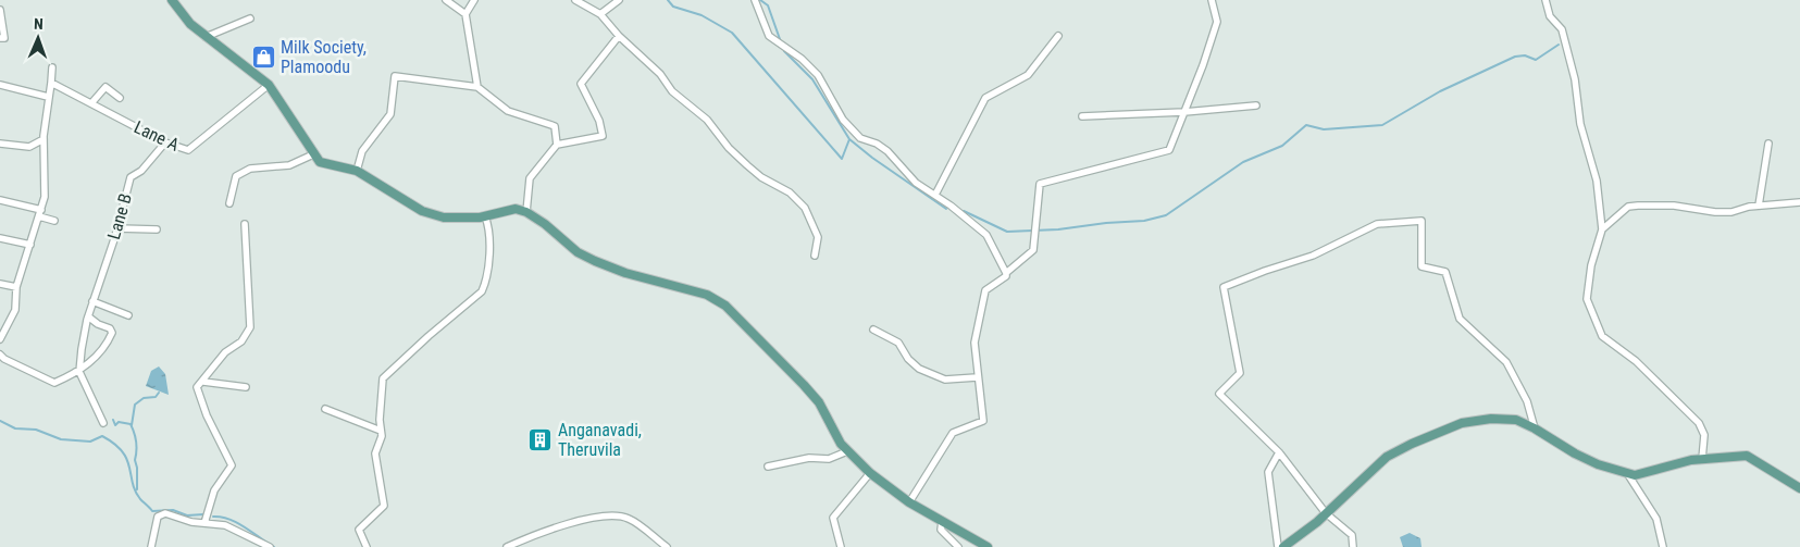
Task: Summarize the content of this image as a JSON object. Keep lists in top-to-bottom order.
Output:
{
  "streets": {
    "street": ["Lane A", "Lane B"]
  },
  "crossings": [
    ["Lane A", "Lane B"]
  ],
  "places": {
    "shop": ["Milk Society, Plamoodu"],
    "building": ["Anganavadi, Theruvila"]
  },
  "north": "top"
}
